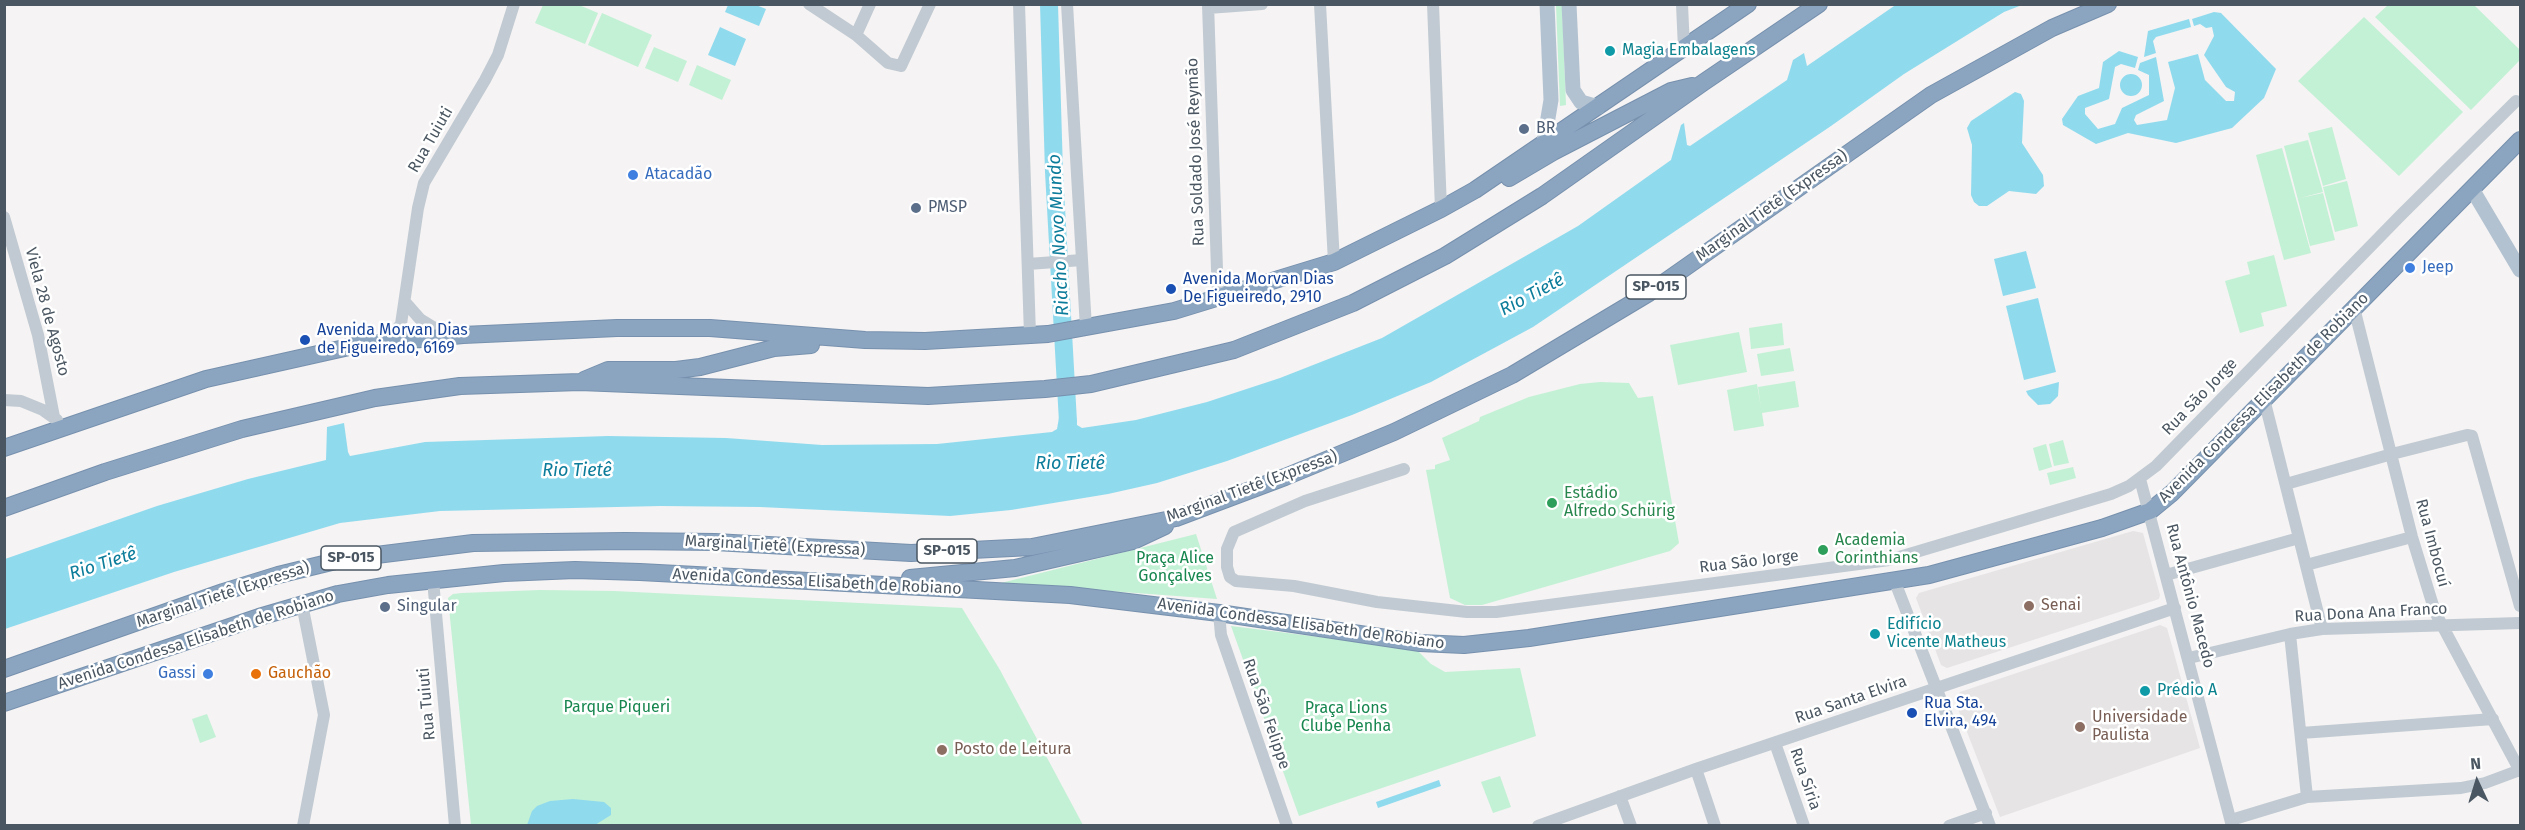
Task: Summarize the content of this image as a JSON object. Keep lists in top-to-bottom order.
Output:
{
  "streets": {
    "highway": ["Marginal Tietê (Expressa)", "SP-015", "Avenida Condessa Elisabeth de Robiano"],
    "street": [
      "Rua Tuiuti",
      "Rua Soldado José Reymão",
      "Viela 28 de Agosto",
      "Rua São Jorge",
      "Rua Imbocuí",
      "Rua Antônio Macedo",
      "Rua Dona Ana Franco",
      "Rua Santa Elvira",
      "Rua São Felippe",
      "Rua Síria"
    ]
  },
  "crossings": [
    ["Rua Tuiuti", "Avenida Condessa Elisabeth de Robiano"],
    ["Rua São Jorge", "Rua Antônio Macedo"],
    ["Avenida Condessa Elisabeth de Robiano", "Rua Imbocuí"],
    ["Avenida Condessa Elisabeth de Robiano", "Rua Antônio Macedo"],
    ["Avenida Condessa Elisabeth de Robiano", "Rua São Felippe"],
    ["Rua Imbocuí", "Rua Dona Ana Franco"],
    ["Rua Antônio Macedo", "Rua Dona Ana Franco"],
    ["Rua Antônio Macedo", "Rua Santa Elvira"],
    ["Rua Santa Elvira", "Rua Síria"]
  ],
  "water": ["Riacho Novo Mundo", "Rio Tietê"],
  "parks": ["Praça Alice Gonçalves", "Parque Piqueri", "Praça Lions Clube Penha"],
  "places": [
    "Magia Embalagens",
    "BR",
    "Atacadão",
    "PMSP",
    "Jeep",
    "Avenida Morvan Dias De Figueiredo, 2910",
    "Avenida Morvan Dias de Figueiredo, 6169",
    "Estádio Alfredo Schürig",
    "Academia Corinthians",
    "Senai",
    "Singular",
    "Edifício Vicente Matheus",
    "Gassi",
    "Gauchão",
    "Prédio A",
    "Rua Sta. Elvira, 494",
    "Universidade Paulista",
    "Posto de Leitura"
  ],
  "north": "top"
}
